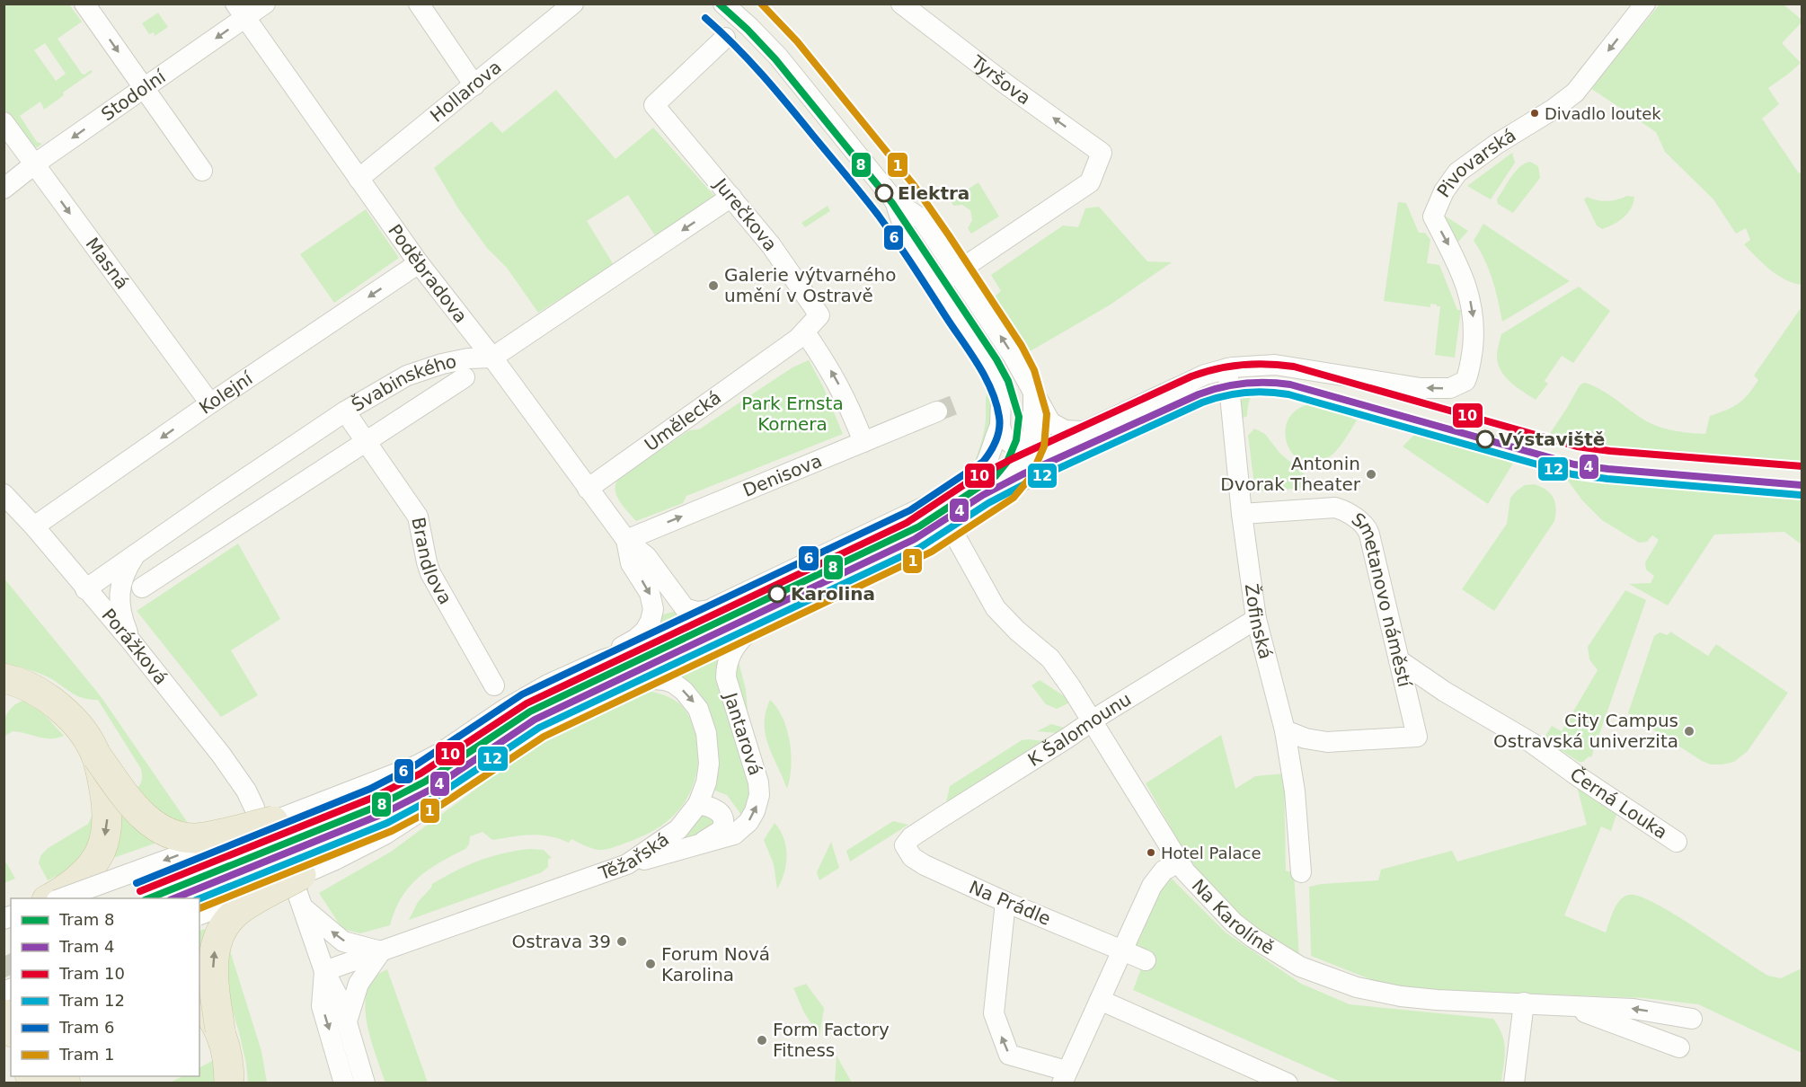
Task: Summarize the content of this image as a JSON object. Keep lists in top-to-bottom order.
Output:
{
  "streets": {
    "street": [
      "Tyršova",
      "Hollarova",
      "Stodolní",
      "Pivovarská",
      "Jurečkova",
      "Masná",
      "Poděbradova",
      "Švabinského",
      "Kolejní",
      "Umělecká",
      "Denisova",
      "Brandlova",
      "Smetanovo náměstí",
      "Žofinská",
      "Porážková",
      "K Šalomounu",
      "Jantarová",
      "Černá Louka",
      "Těžařská",
      "Na Prádle",
      "Na Karolíně"
    ]
  },
  "crossings": [
    ["Hollarova", "Poděbradova"],
    ["Stodolní", "Masná"],
    ["Stodolní", "Poděbradova"],
    ["Pivovarská", "Žofinská"],
    ["Jurečkova", "Švabinského"],
    ["Jurečkova", "Umělecká"],
    ["Masná", "Kolejní"],
    ["Poděbradova", "Švabinského"],
    ["Poděbradova", "Kolejní"],
    ["Poděbradova", "Umělecká"],
    ["Poděbradova", "Denisova"],
    ["Švabinského", "Brandlova"],
    ["Švabinského", "Porážková"],
    ["Kolejní", "Porážková"],
    ["Smetanovo náměstí", "Žofinská"],
    ["Smetanovo náměstí", "Černá Louka"],
    ["Žofinská", "K Šalomounu"],
    ["K Šalomounu", "Na Prádle"],
    ["K Šalomounu", "Na Karolíně"],
    ["Jantarová", "Těžařská"]
  ],
  "one_way": ["Stodolní", "Kolejní", "Jantarová"],
  "parks": ["Park Ernsta Kornera"],
  "places": [
    "Divadlo loutek",
    "Elektra",
    "Galerie výtvarného umění v Ostravě",
    "Výstaviště",
    "Antonin Dvorak Theater",
    "Karolina",
    "City Campus Ostravská univerzita",
    "Hotel Palace",
    "Ostrava 39",
    "Forum Nová Karolina",
    "Form Factory Fitness"
  ],
  "lines": [
    "tram line 8",
    "tram line 1",
    "tram line 6",
    "tram line 10",
    "tram line 4",
    "tram line 12"
  ],
  "legend": [
    "Tram 8",
    "Tram 4",
    "Tram 10",
    "Tram 12",
    "Tram 6",
    "Tram 1"
  ]
}
